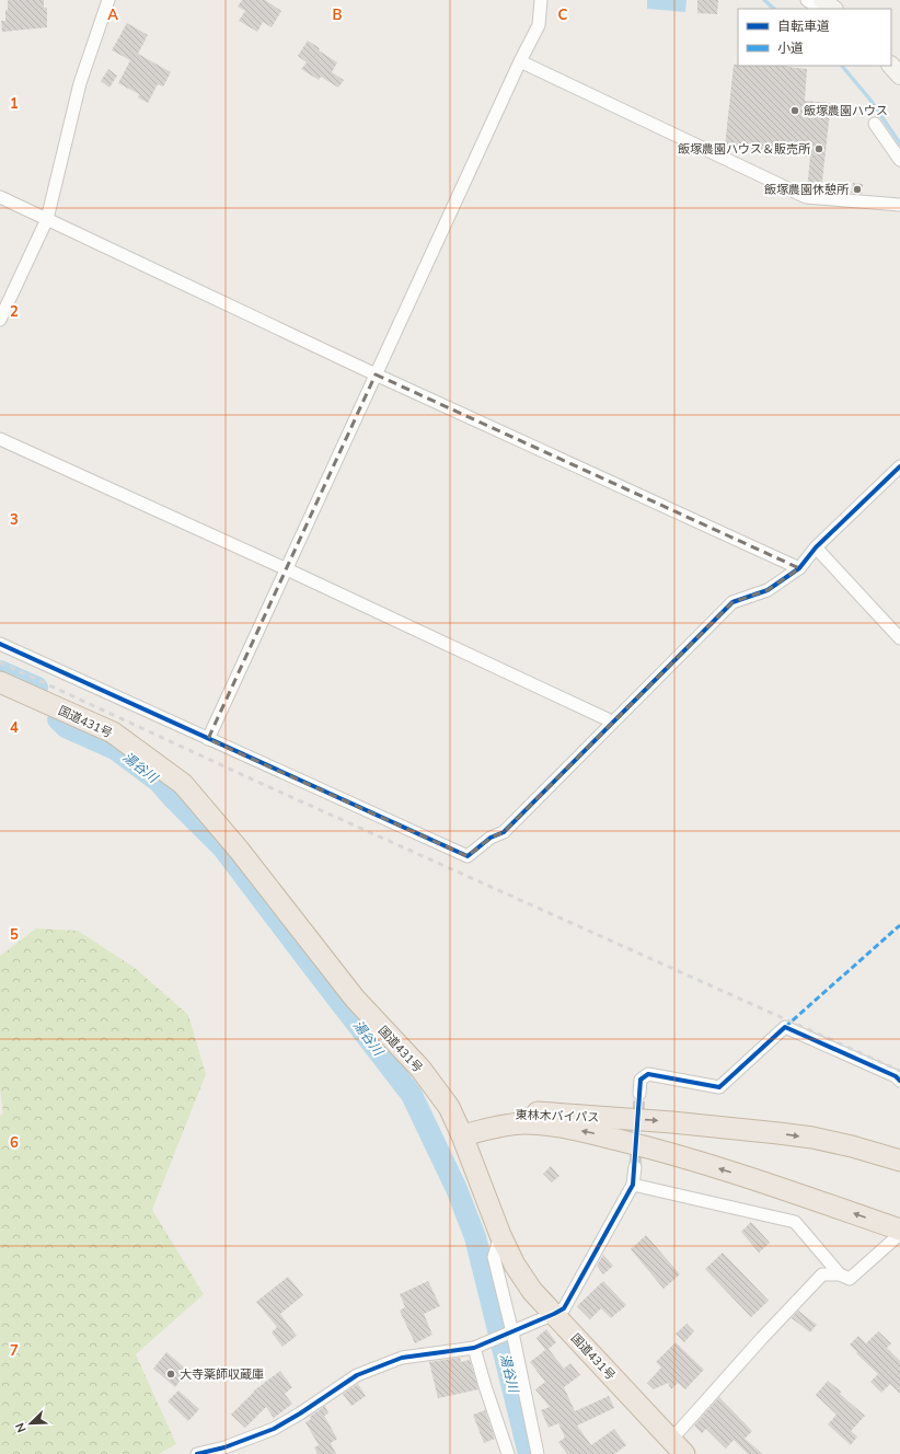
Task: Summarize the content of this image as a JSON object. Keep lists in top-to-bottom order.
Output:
{
  "streets": {
    "highway": ["国道431号", "東林木バイパス"]
  },
  "crossings": [
    ["国道431号", "東林木バイパス"]
  ],
  "water": ["湯谷川"],
  "places": [
    "飯塚農園ハウス",
    "飯塚農園ハウス＆販売所",
    "飯塚農園休憩所",
    "大寺薬師収蔵庫"
  ],
  "legend": ["自転車道", "小道"],
  "north": "bottom left",
  "grid": {
    "columns": ["A", "B", "C"],
    "rows": [
      "1",
      "2",
      "3",
      "4",
      "5",
      "6",
      "7"
    ]
  }
}
